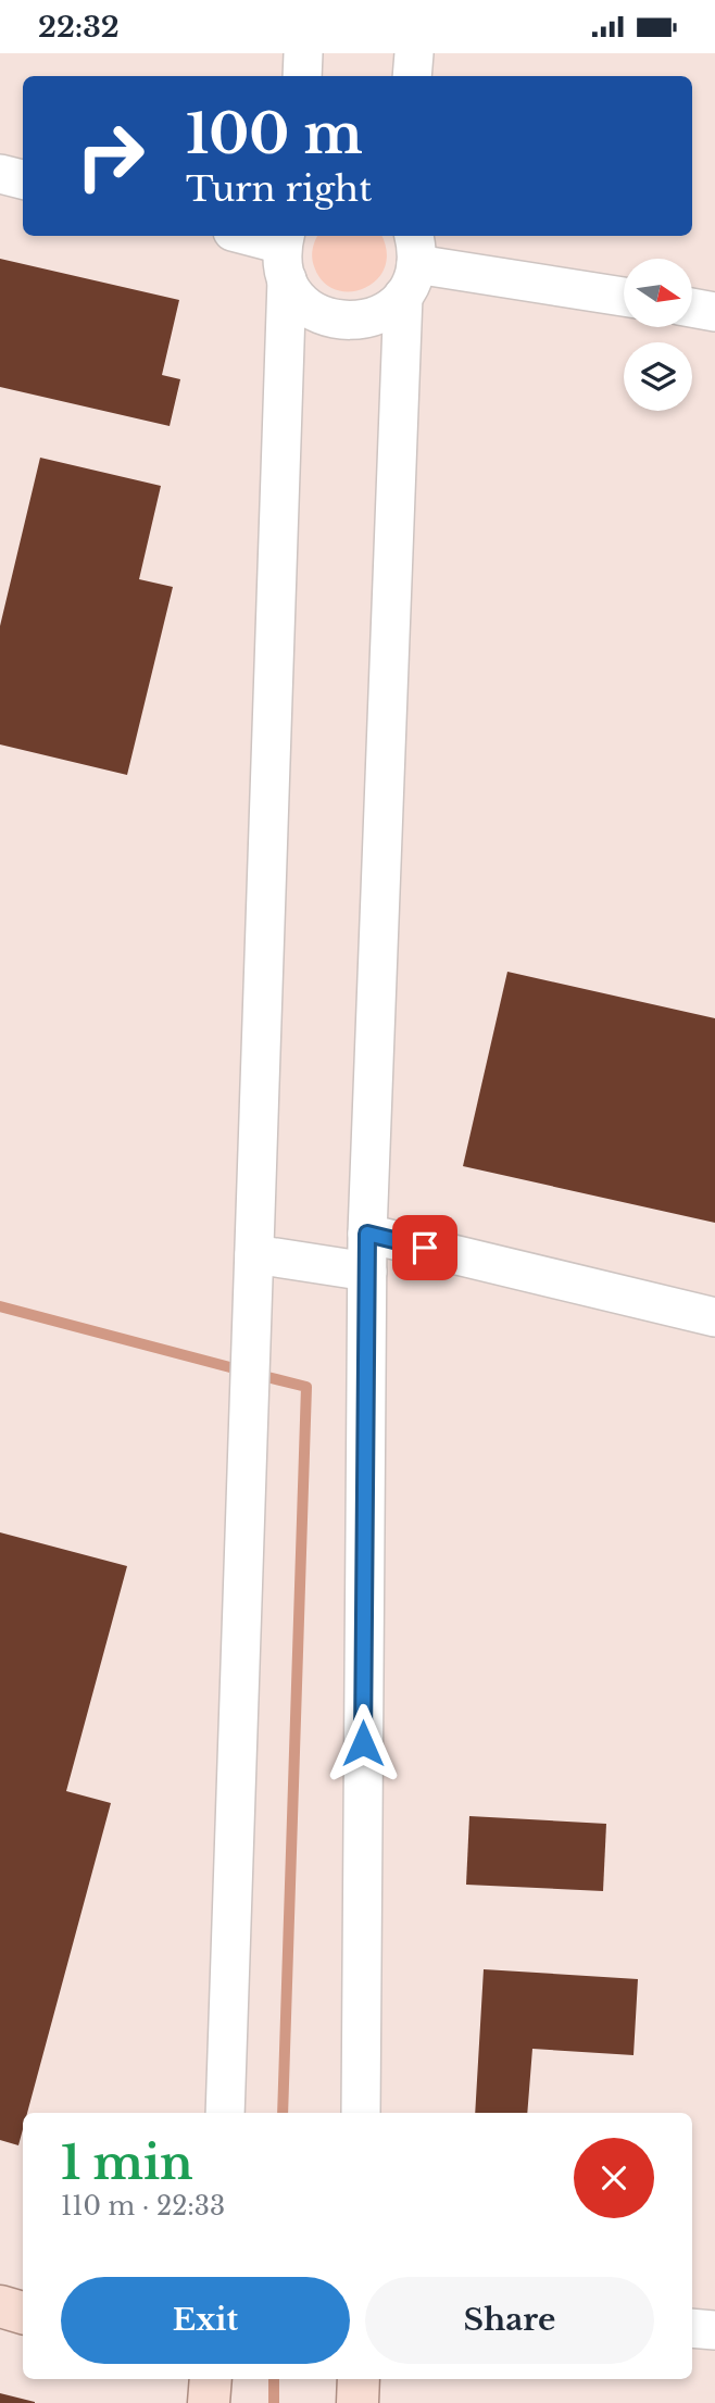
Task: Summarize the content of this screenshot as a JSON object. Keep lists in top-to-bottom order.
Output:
{
  "north": "right",
  "page": {
    "status": "22:32",
    "turn": ["100 m", "Turn right"],
    "heading": ["1 min", "110 m · 22:33"],
    "buttons": ["Exit", "Share"]
  }
}
